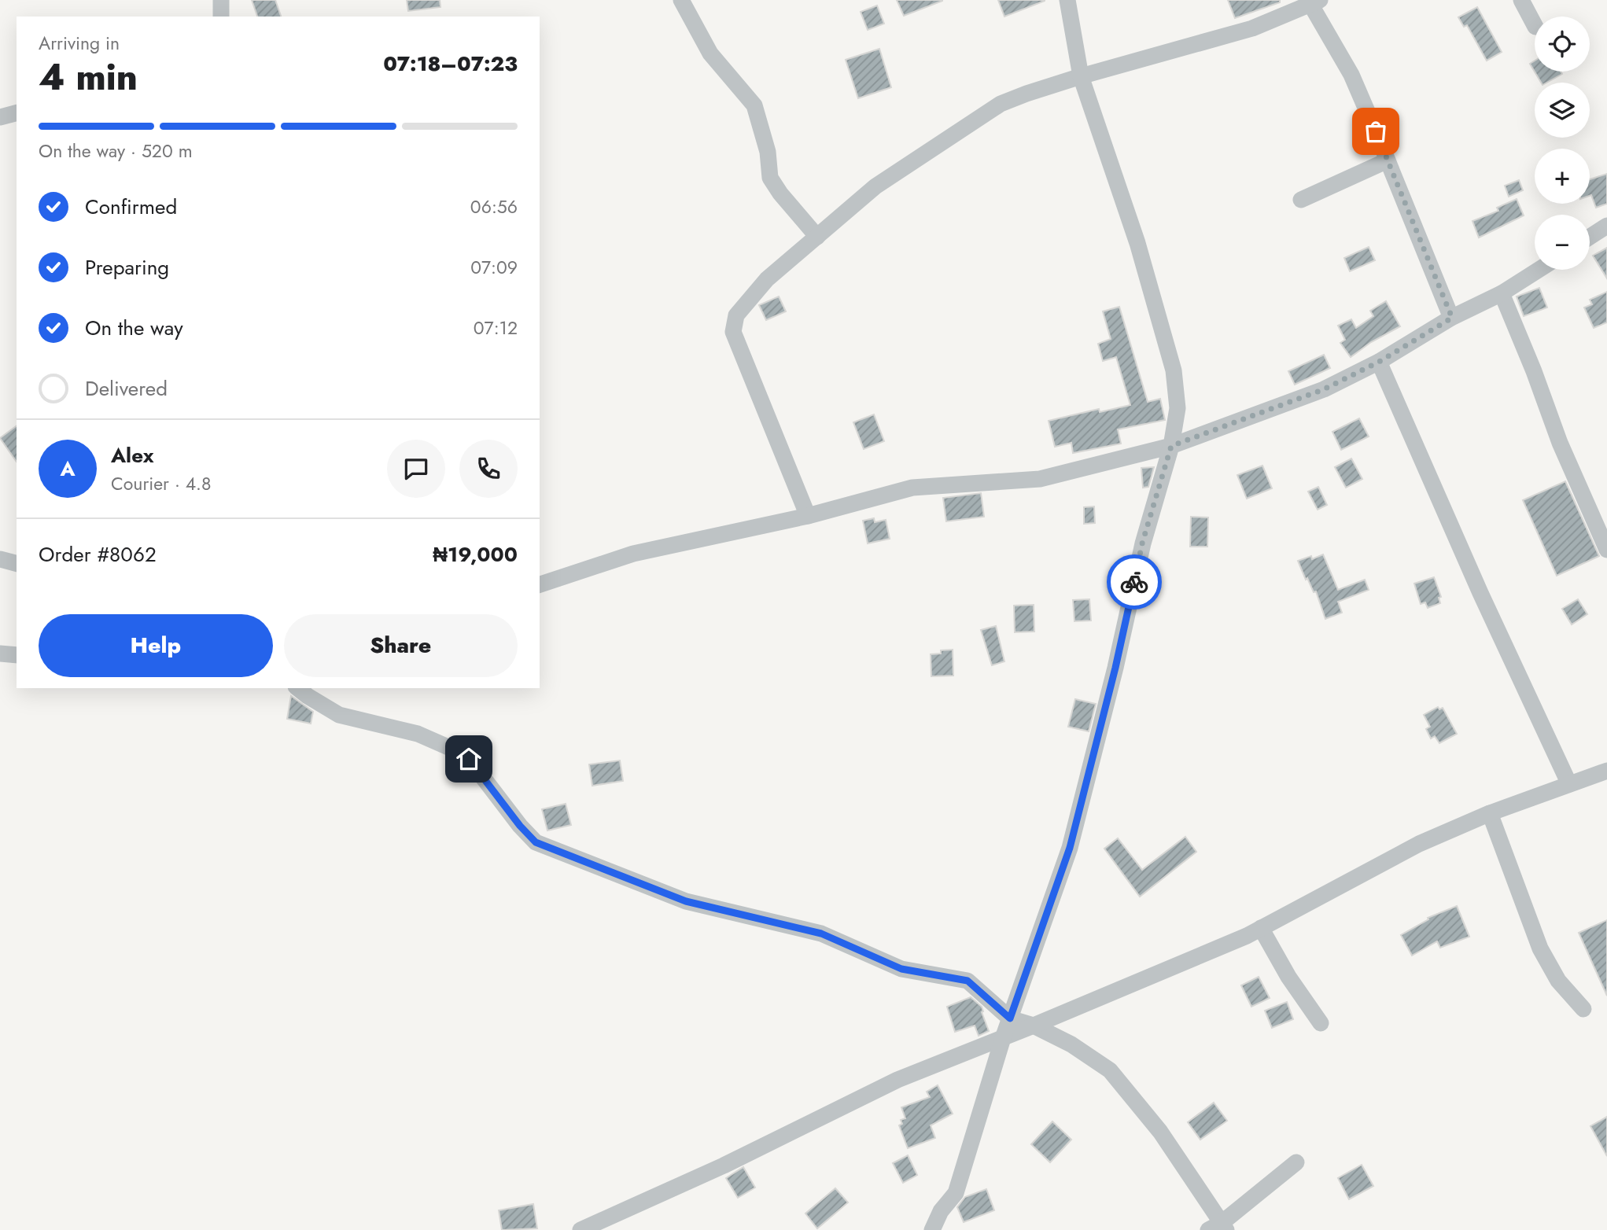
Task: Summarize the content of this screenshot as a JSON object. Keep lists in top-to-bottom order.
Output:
{
  "page": {
    "map_buttons": ["+", "−"],
    "heading": ["4 min", "Arriving in", "07:18–07:23"],
    "panel": [
      "Alex",
      "Courier · 4.8",
      "Order #8062",
      "₦19,000"
    ],
    "bar": "On the way · 520 m",
    "list": [
      ["Confirmed", "06:56"],
      ["Preparing", "07:09"],
      ["On the way", "07:12"],
      "Delivered"
    ],
    "round": "A",
    "buttons": ["Help", "Share"]
  }
}
